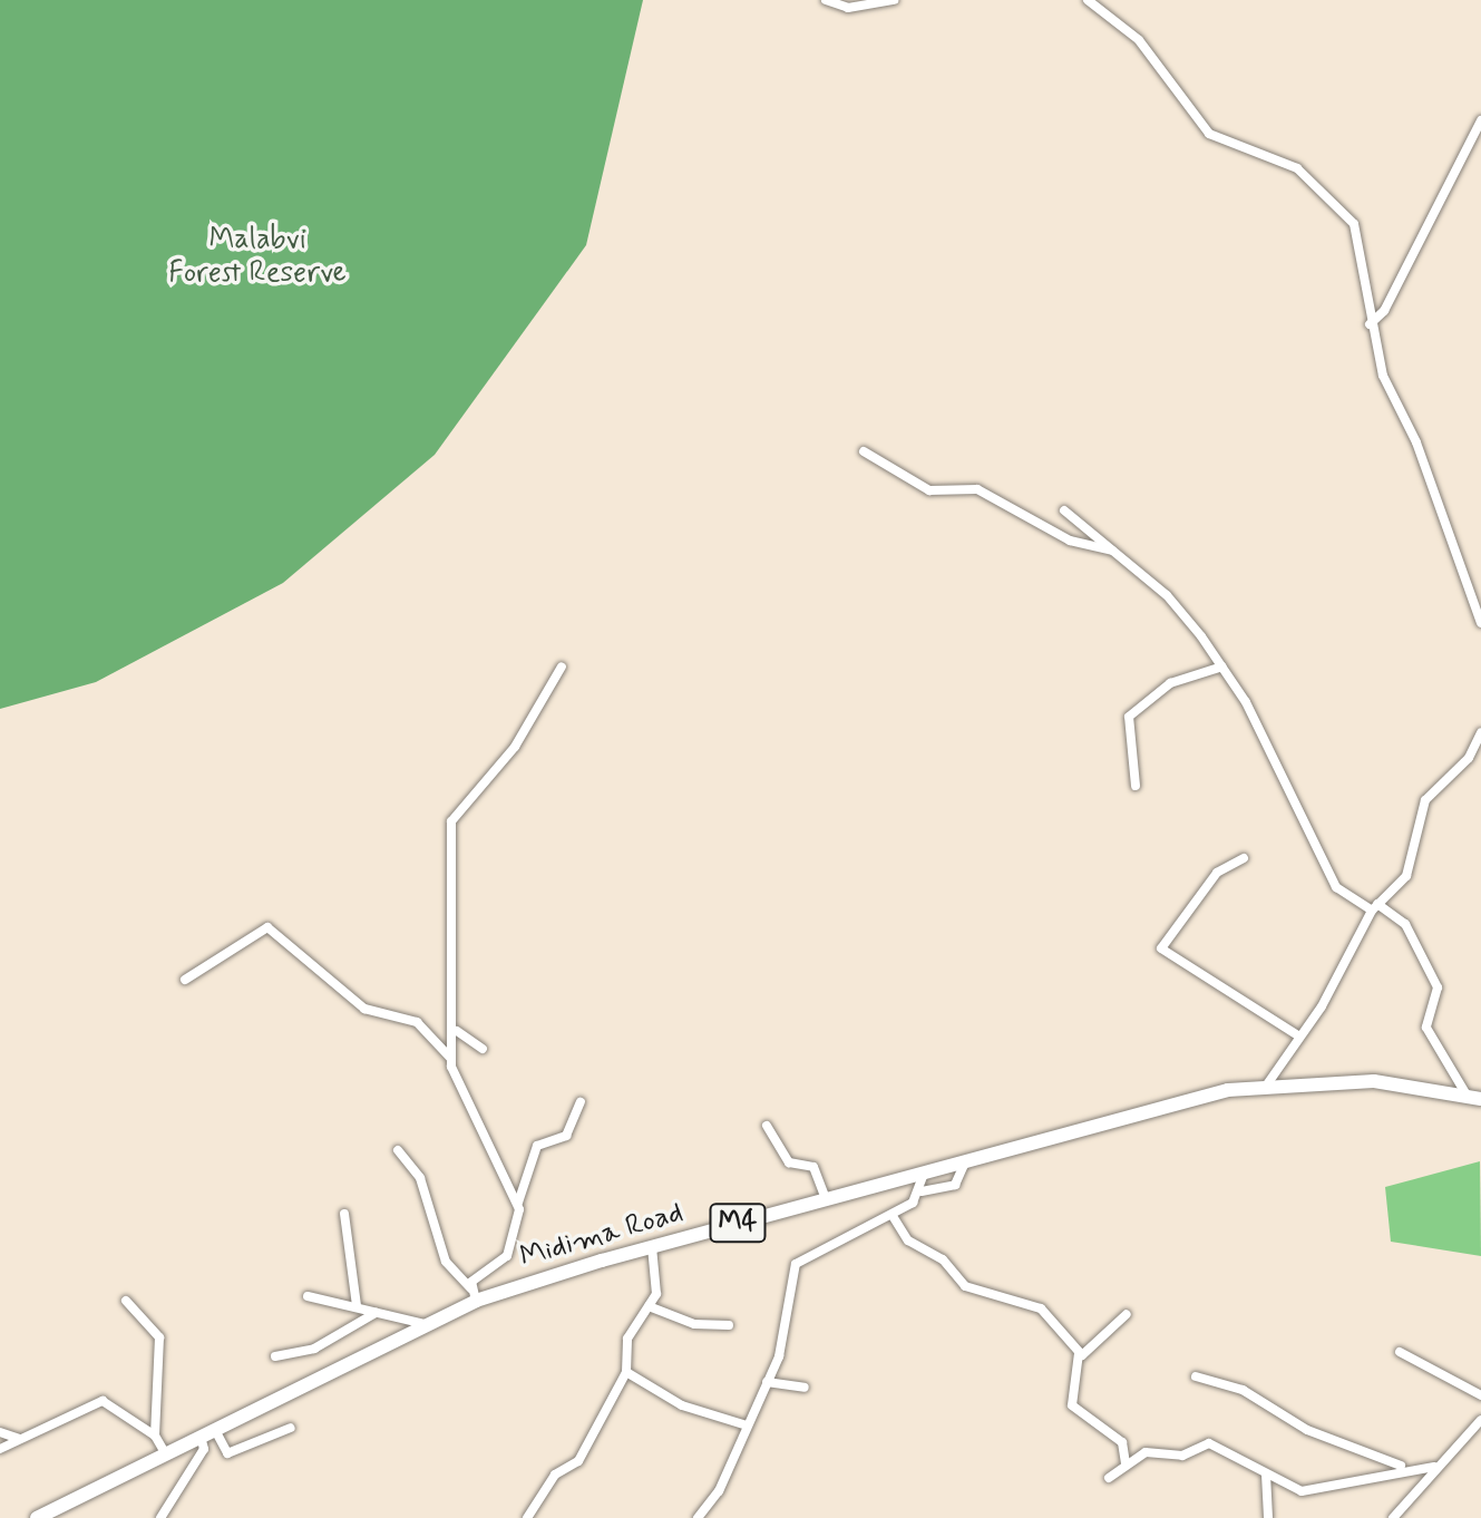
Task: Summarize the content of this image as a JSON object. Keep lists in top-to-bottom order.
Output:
{
  "streets": {
    "main road": ["M4", "Midima Road"]
  },
  "parks": ["Malabvi Forest Reserve"]
}
